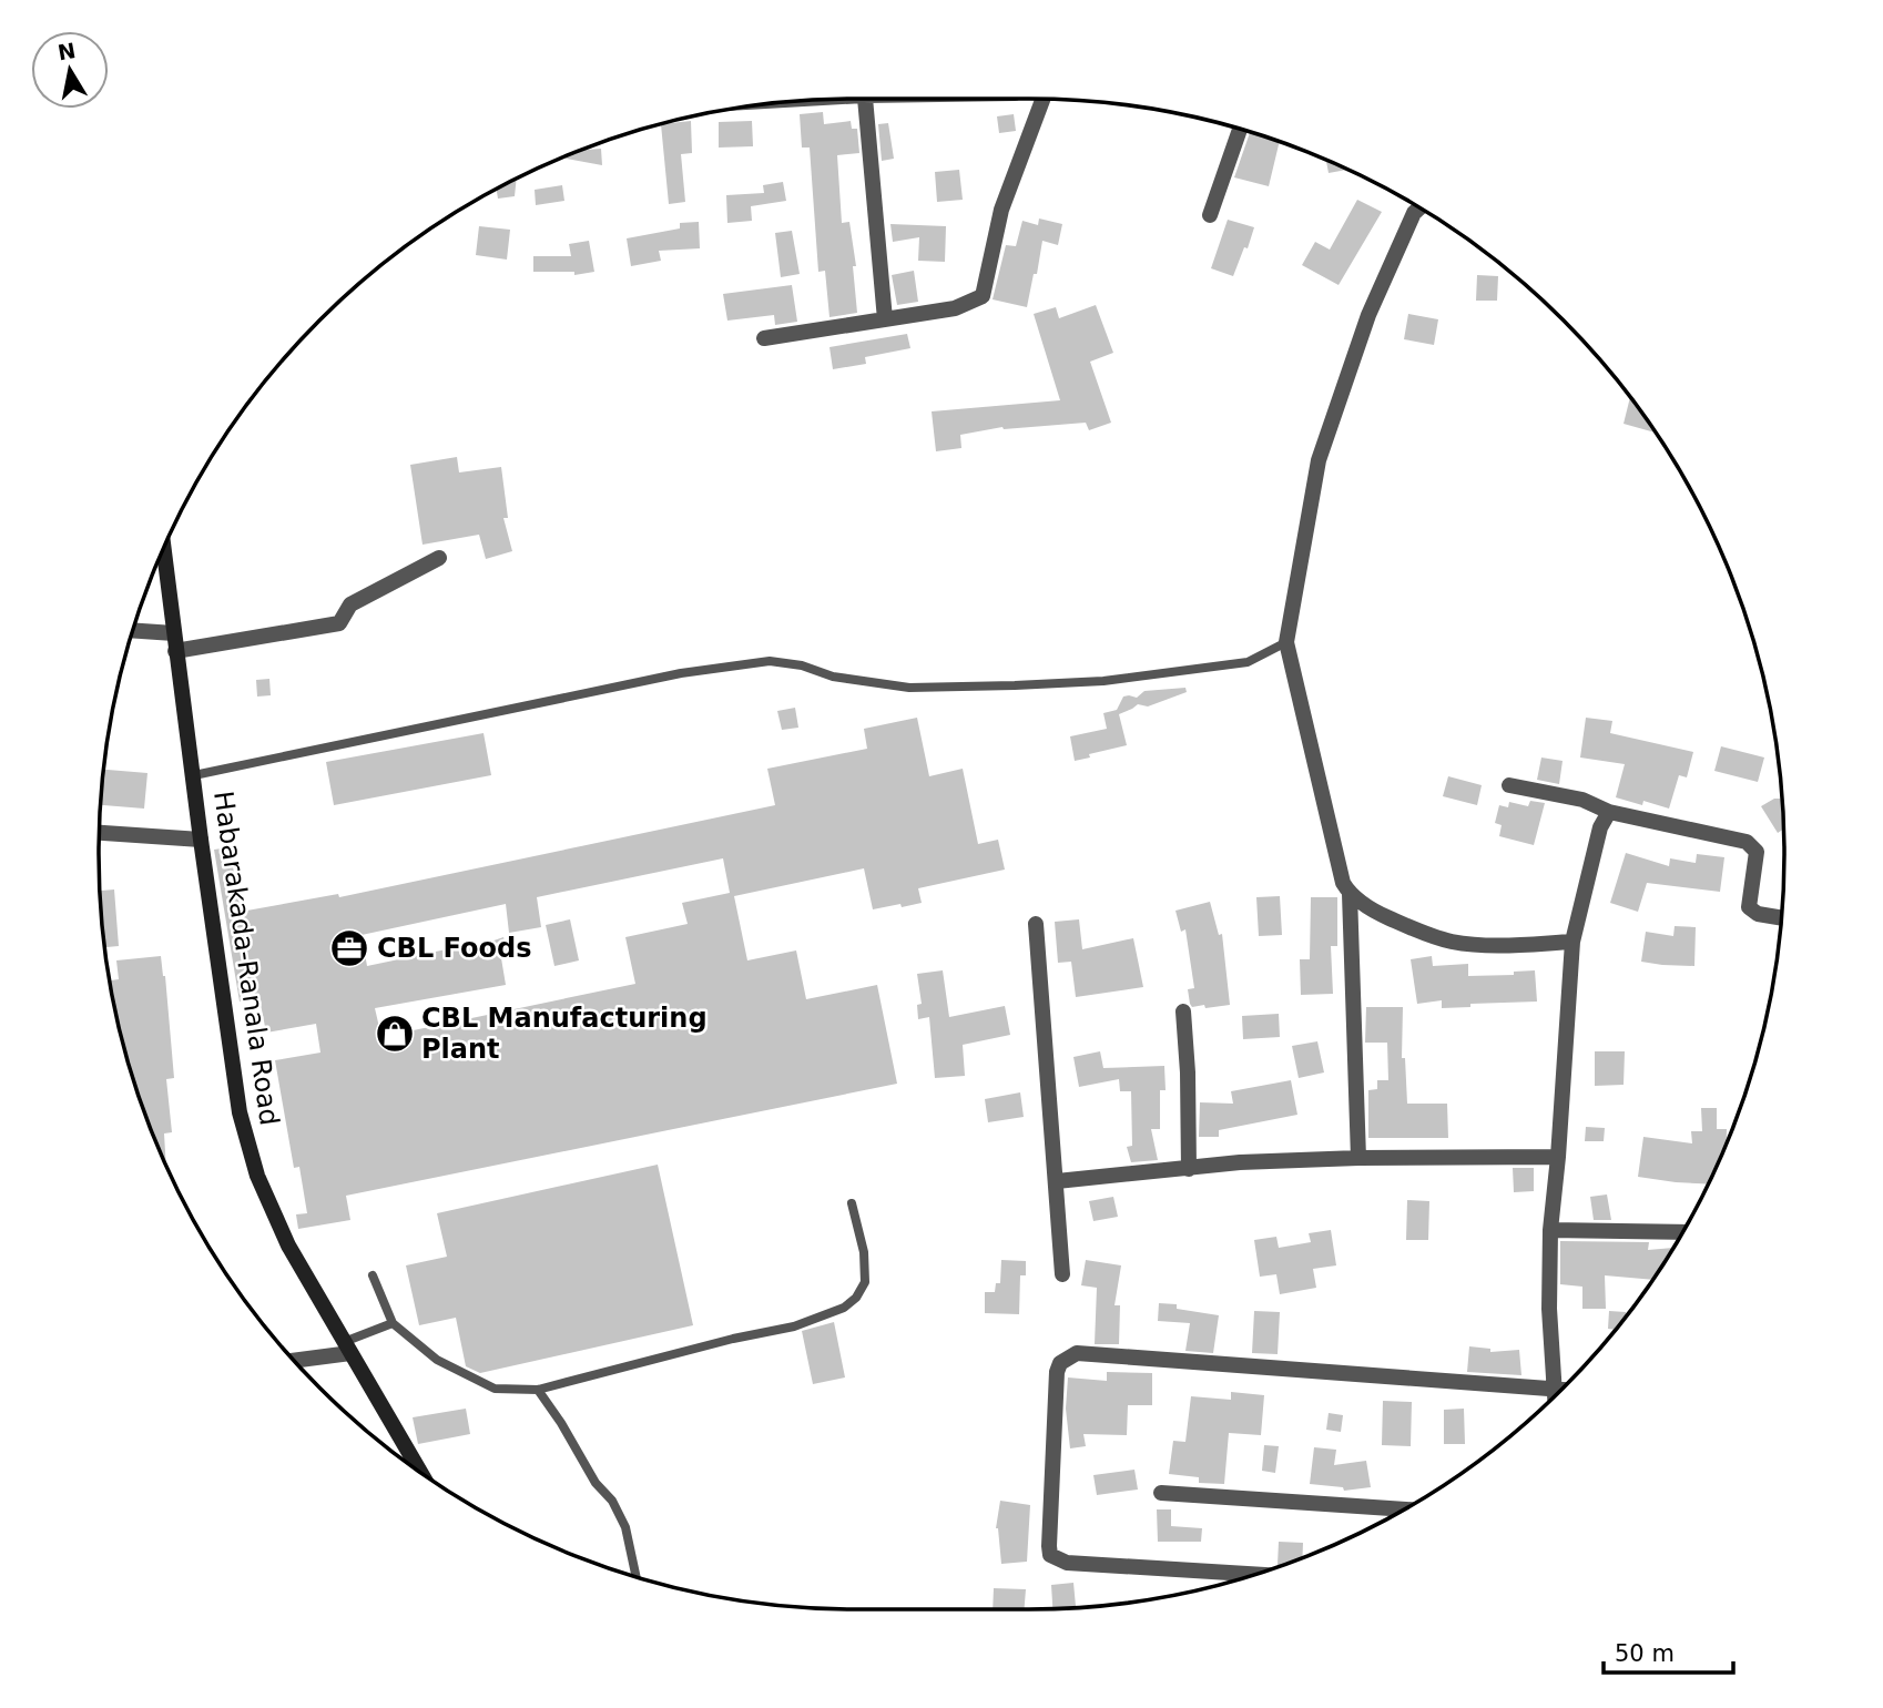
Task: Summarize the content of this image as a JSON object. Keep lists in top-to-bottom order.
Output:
{
  "streets": {
    "main road": ["Habarakada-Ranala Road"]
  },
  "places": {
    "office": ["CBL Foods"],
    "shop": ["CBL Manufacturing Plant"]
  },
  "scale_bar": "50 m",
  "north": "top"
}
